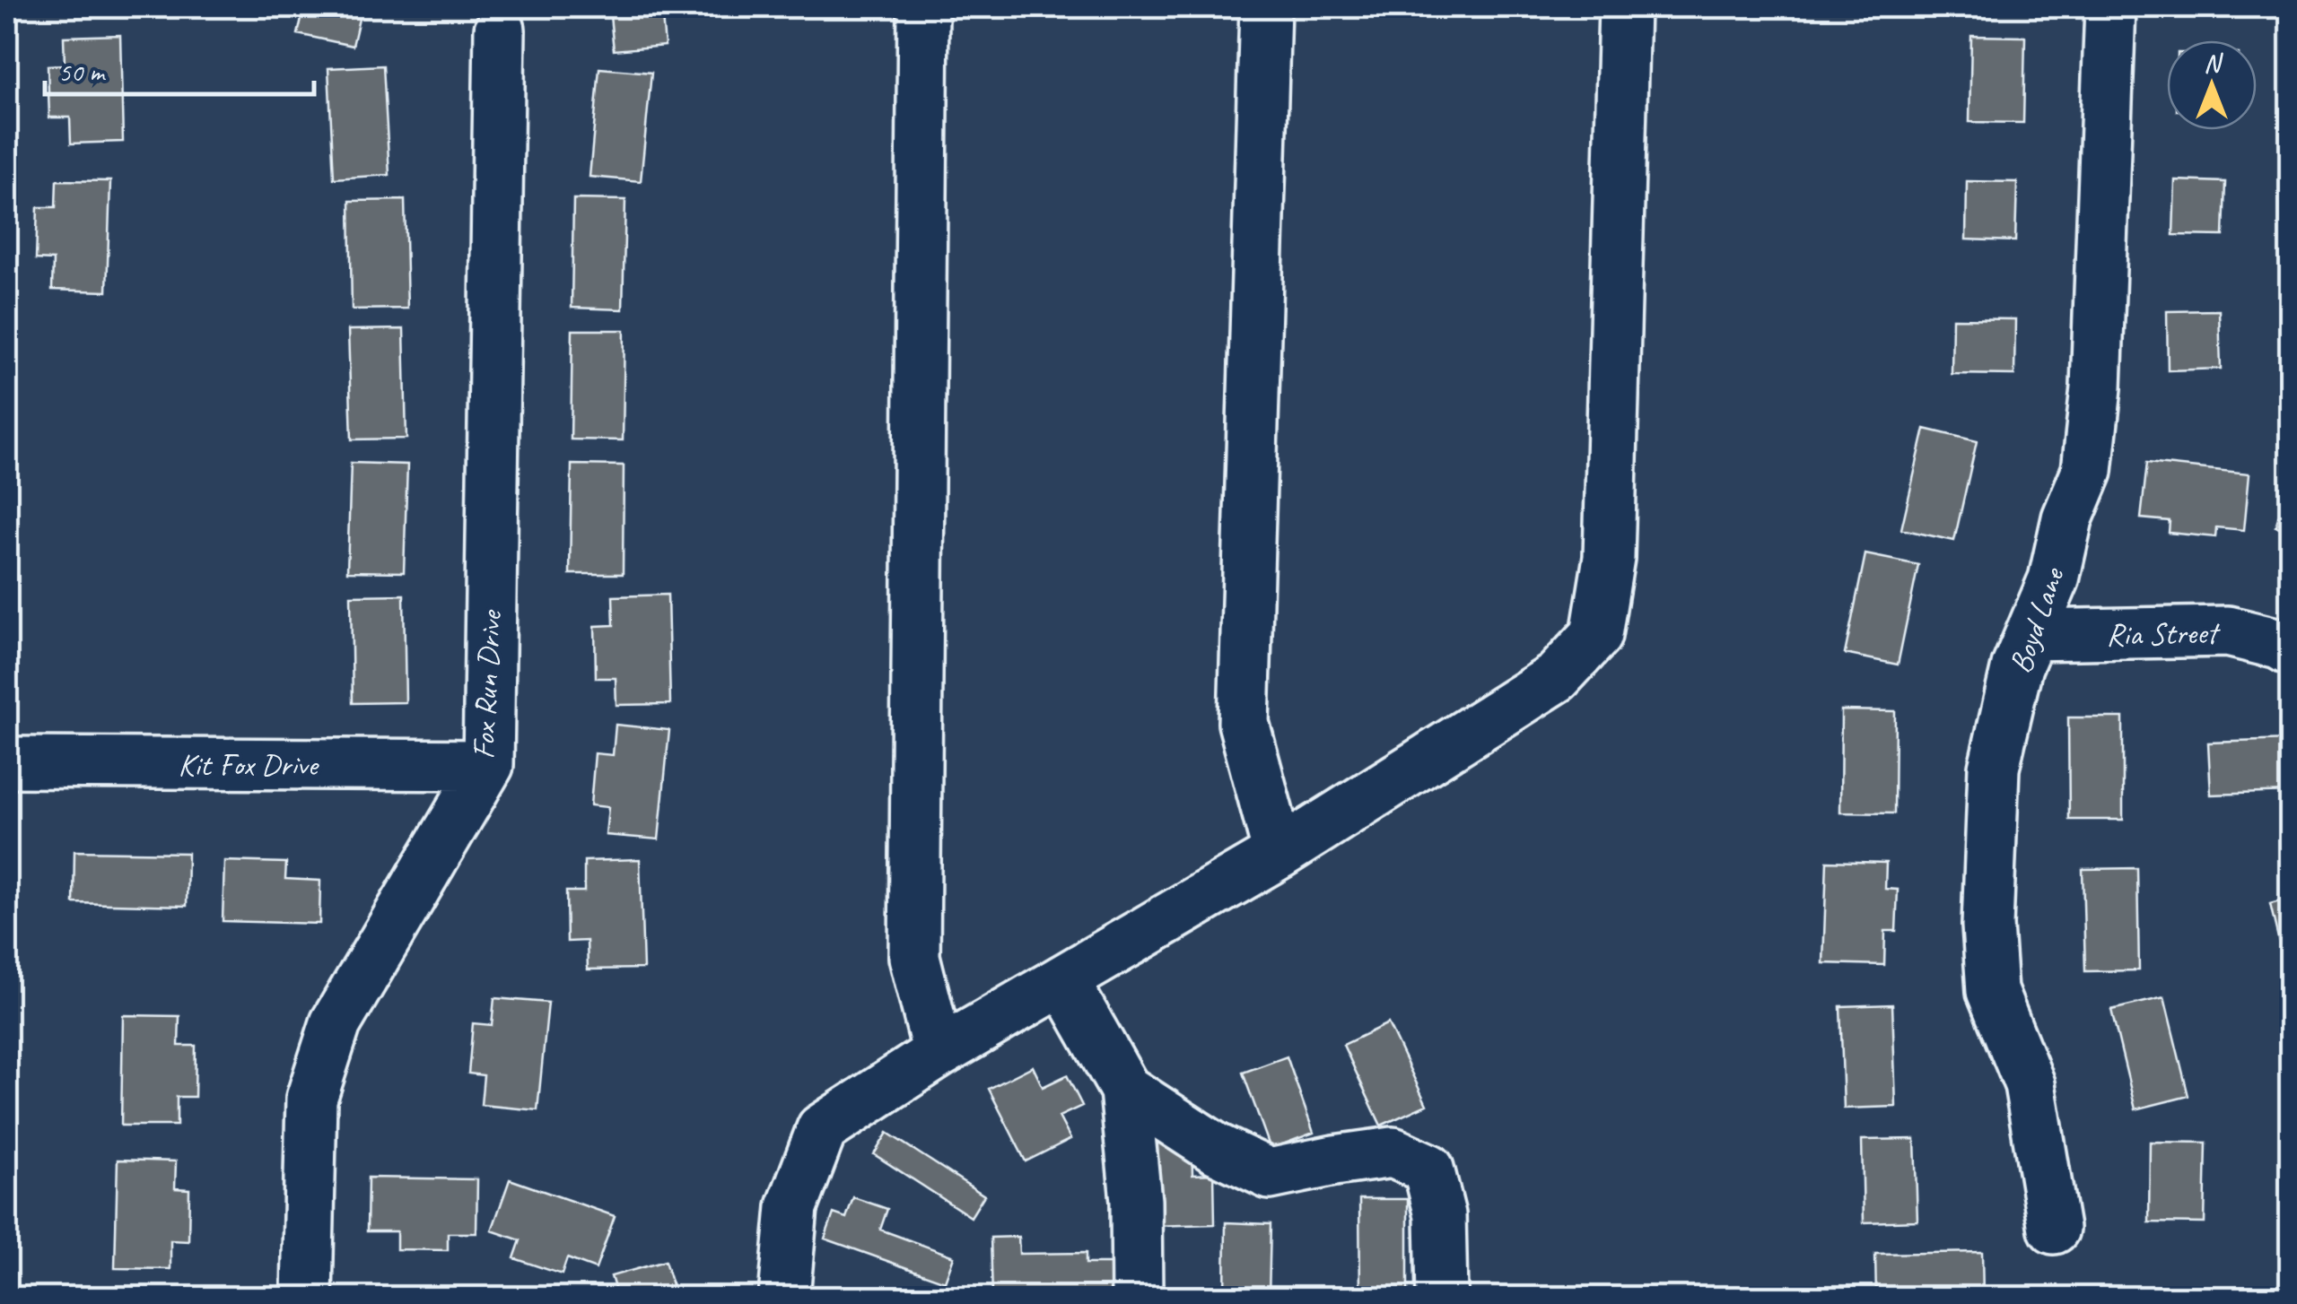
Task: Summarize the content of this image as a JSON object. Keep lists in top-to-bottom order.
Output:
{
  "streets": {
    "street": [
      "Boyd Lane",
      "Ria Street",
      "Fox Run Drive",
      "Kit Fox Drive"
    ]
  },
  "crossings": [
    ["Boyd Lane", "Ria Street"],
    ["Fox Run Drive", "Kit Fox Drive"]
  ],
  "scale_bar": "50 m",
  "north": "top"
}
